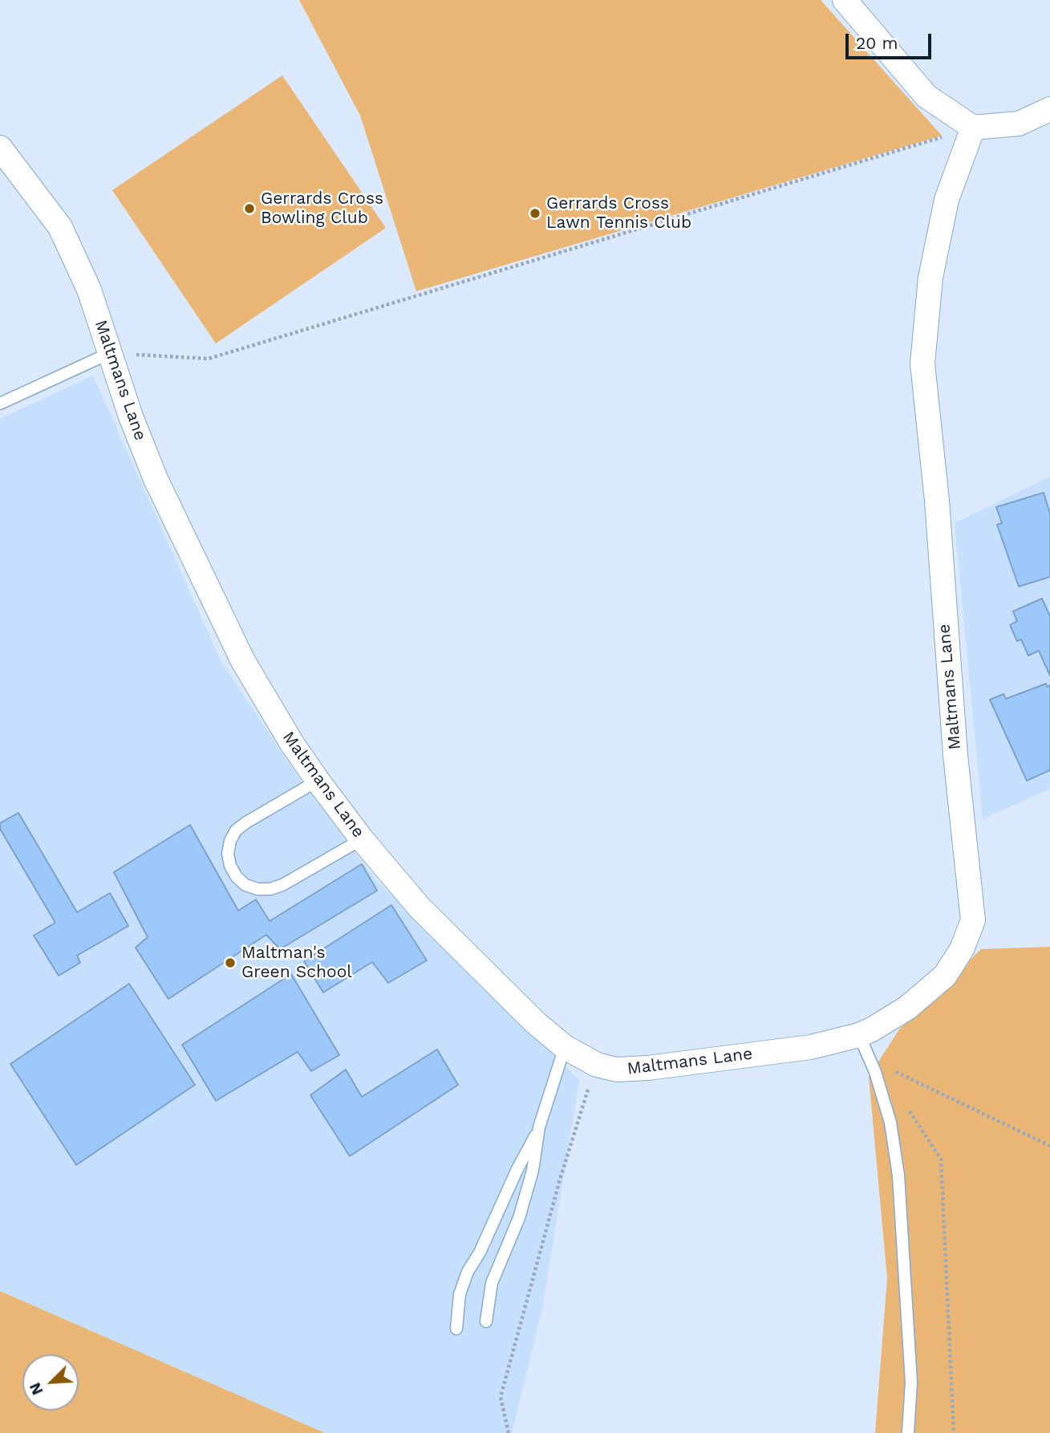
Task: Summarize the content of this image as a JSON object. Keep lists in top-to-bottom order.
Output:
{
  "streets": {
    "street": ["Maltmans Lane"]
  },
  "places": ["Gerrards Cross Bowling Club", "Gerrards Cross Lawn Tennis Club", "Maltman's Green School"],
  "scale_bar": "20 m",
  "north": "bottom left"
}
